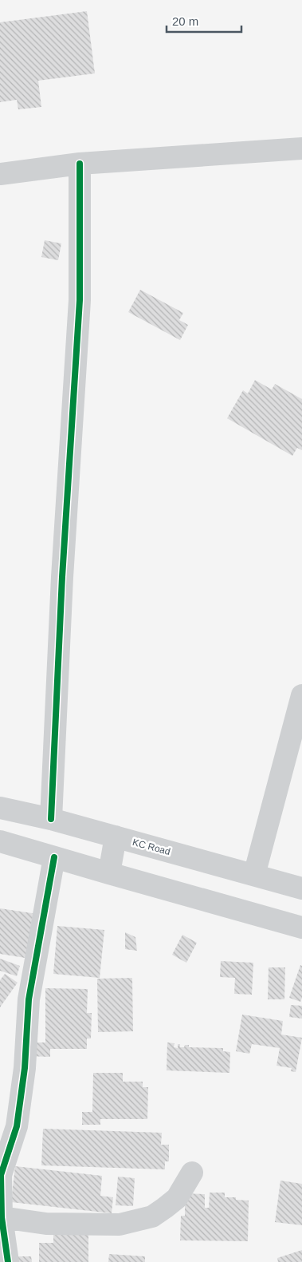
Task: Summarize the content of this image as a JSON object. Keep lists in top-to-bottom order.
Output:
{
  "streets": {
    "street": ["KC Road"]
  },
  "scale_bar": "20 m"
}
